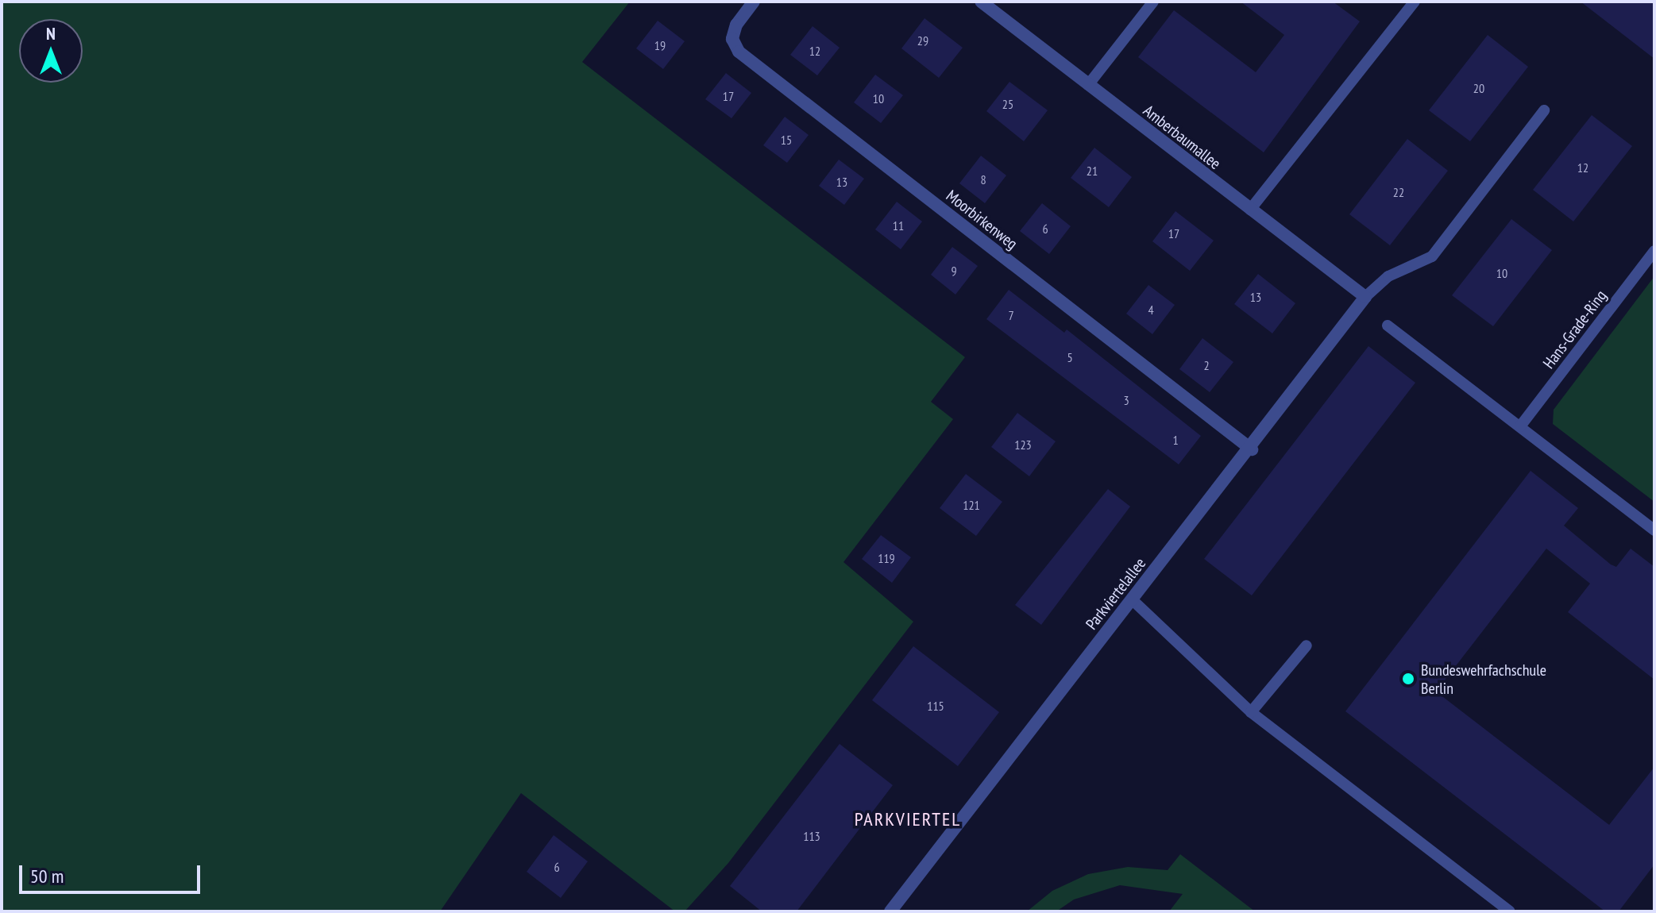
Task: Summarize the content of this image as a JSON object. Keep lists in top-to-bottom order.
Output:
{
  "streets": {
    "street": ["Amberbaumallee", "Moorbirkenweg", "Parkviertelallee"],
    "lane": ["Hans-Grade-Ring"]
  },
  "crossings": [
    ["Amberbaumallee", "Parkviertelallee"],
    ["Moorbirkenweg", "Parkviertelallee"]
  ],
  "districts": ["PARKVIERTEL"],
  "places": ["Bundeswehrfachschule Berlin"],
  "house_numbers": [
    "29",
    "19",
    "12",
    "20",
    "17",
    "10",
    "25",
    "15",
    "12",
    "21",
    "8",
    "13",
    "22",
    "11",
    "6",
    "17",
    "9",
    "10",
    "13",
    "4",
    "7",
    "5",
    "2",
    "3",
    "1",
    "123",
    "121",
    "119",
    "115",
    "113",
    "6"
  ],
  "scale_bar": "50 m",
  "north": "top"
}
